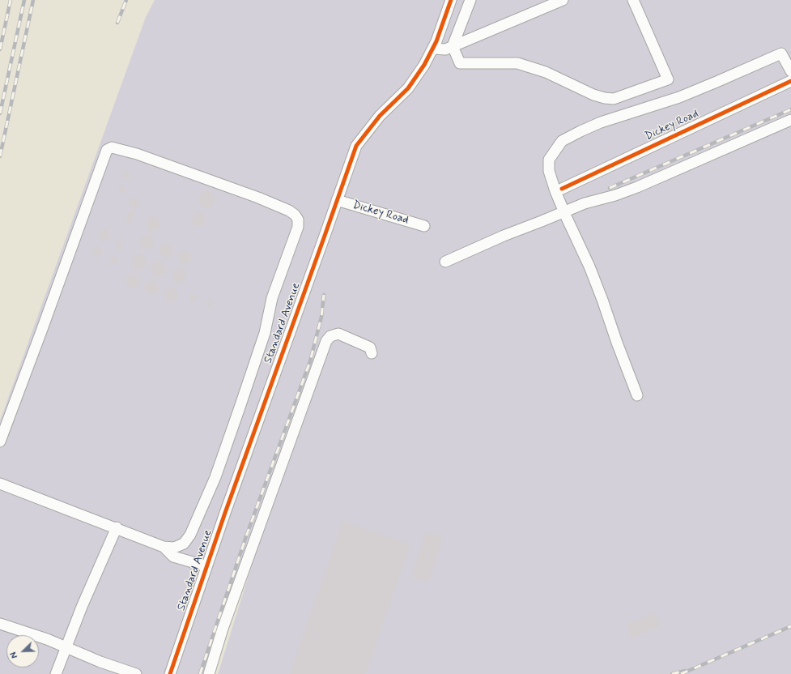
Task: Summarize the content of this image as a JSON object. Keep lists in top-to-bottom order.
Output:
{
  "streets": {
    "street": ["Dickey Road", "Standard Avenue"]
  },
  "crossings": [
    ["Dickey Road", "Standard Avenue"]
  ],
  "north": "bottom left"
}
